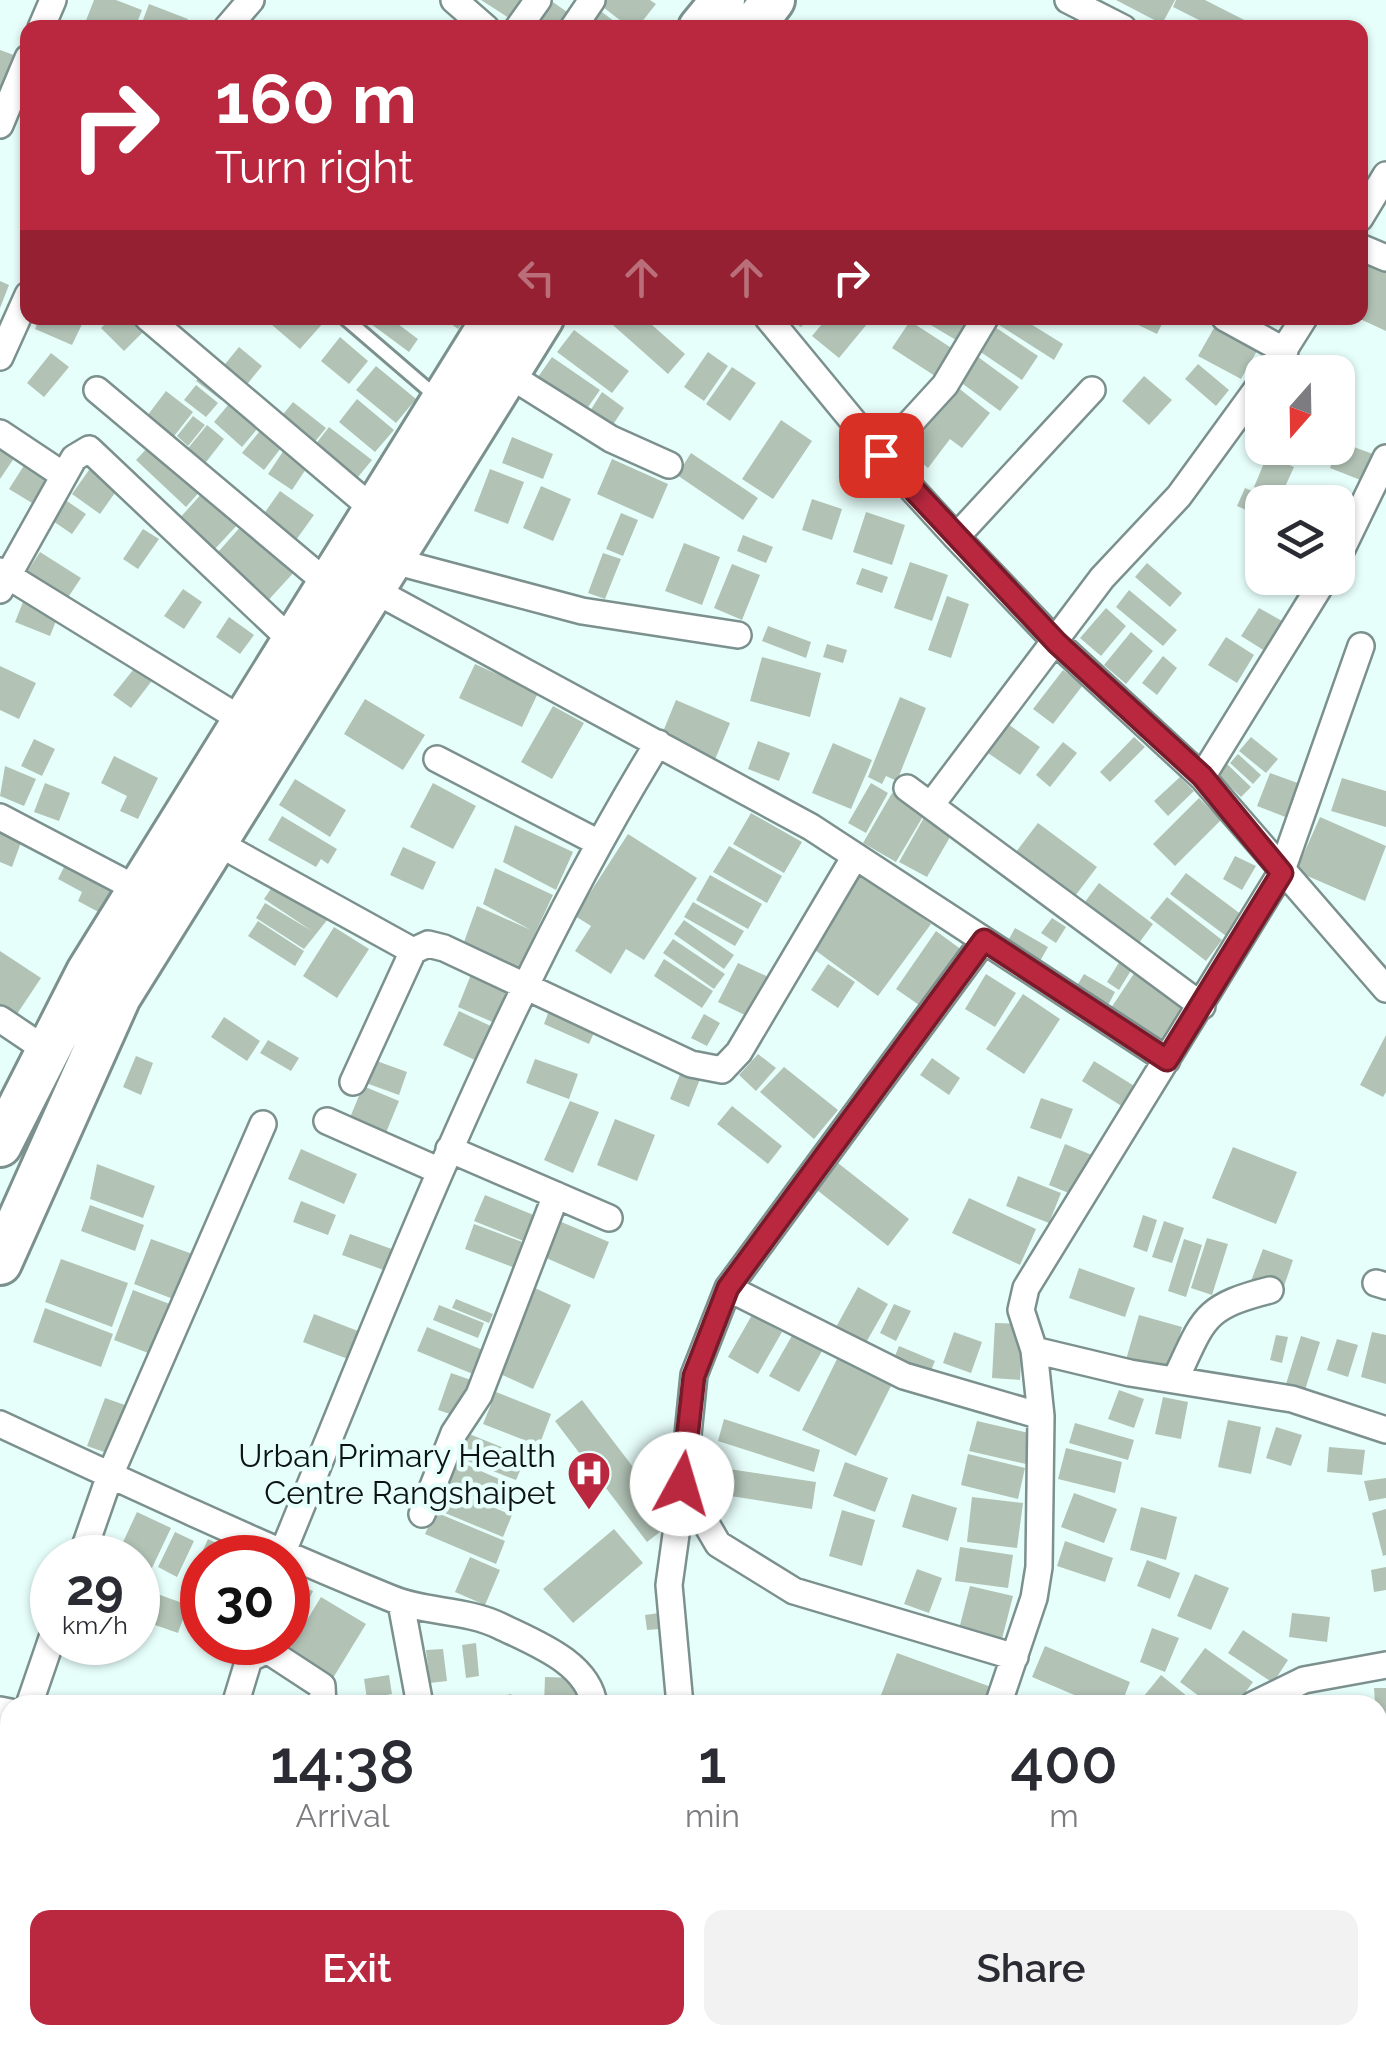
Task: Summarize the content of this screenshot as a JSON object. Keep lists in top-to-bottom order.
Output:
{
  "places": {
    "hospital": ["Urban Primary Health Centre Rangshaipet"]
  },
  "north": "bottom",
  "page": {
    "turn": ["160 m", "Turn right"],
    "speed": "29 km/h",
    "limit": "30",
    "eta": [
      "14:38",
      "Arrival",
      "1",
      "min",
      "400",
      "m"
    ],
    "buttons": ["Exit", "Share"]
  }
}
